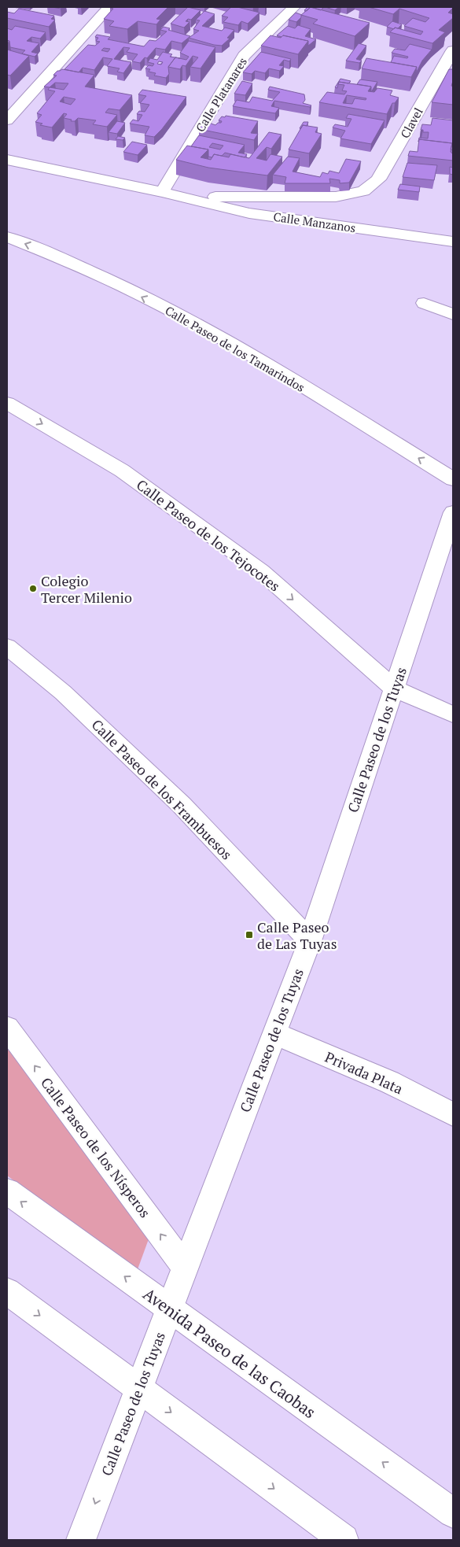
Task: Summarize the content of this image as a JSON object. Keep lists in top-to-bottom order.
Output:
{
  "streets": {
    "street": [
      "Calle Platanares",
      "Clavel",
      "Calle Manzanos",
      "Calle Paseo de los Tamarindos",
      "Calle Paseo de los Tejocotes",
      "Calle Paseo de los Tuyas",
      "Calle Paseo de los Frambuesos",
      "Privada Plata",
      "Calle Paseo de los Nísperos",
      "Avenida Paseo de las Caobas"
    ]
  },
  "crossings": [
    ["Calle Platanares", "Calle Manzanos"],
    ["Clavel", "Calle Manzanos"],
    ["Calle Paseo de los Tejocotes", "Calle Paseo de los Tuyas"],
    ["Calle Paseo de los Tuyas", "Calle Paseo de los Frambuesos"],
    ["Calle Paseo de los Tuyas", "Privada Plata"],
    ["Calle Paseo de los Tuyas", "Calle Paseo de los Nísperos"],
    ["Calle Paseo de los Tuyas", "Avenida Paseo de las Caobas"]
  ],
  "one_way": ["Calle Paseo de los Tamarindos", "Calle Paseo de los Tejocotes"],
  "places": {
    "other": ["Colegio Tercer Milenio"],
    "transit": ["Calle Paseo de Las Tuyas"]
  }
}
